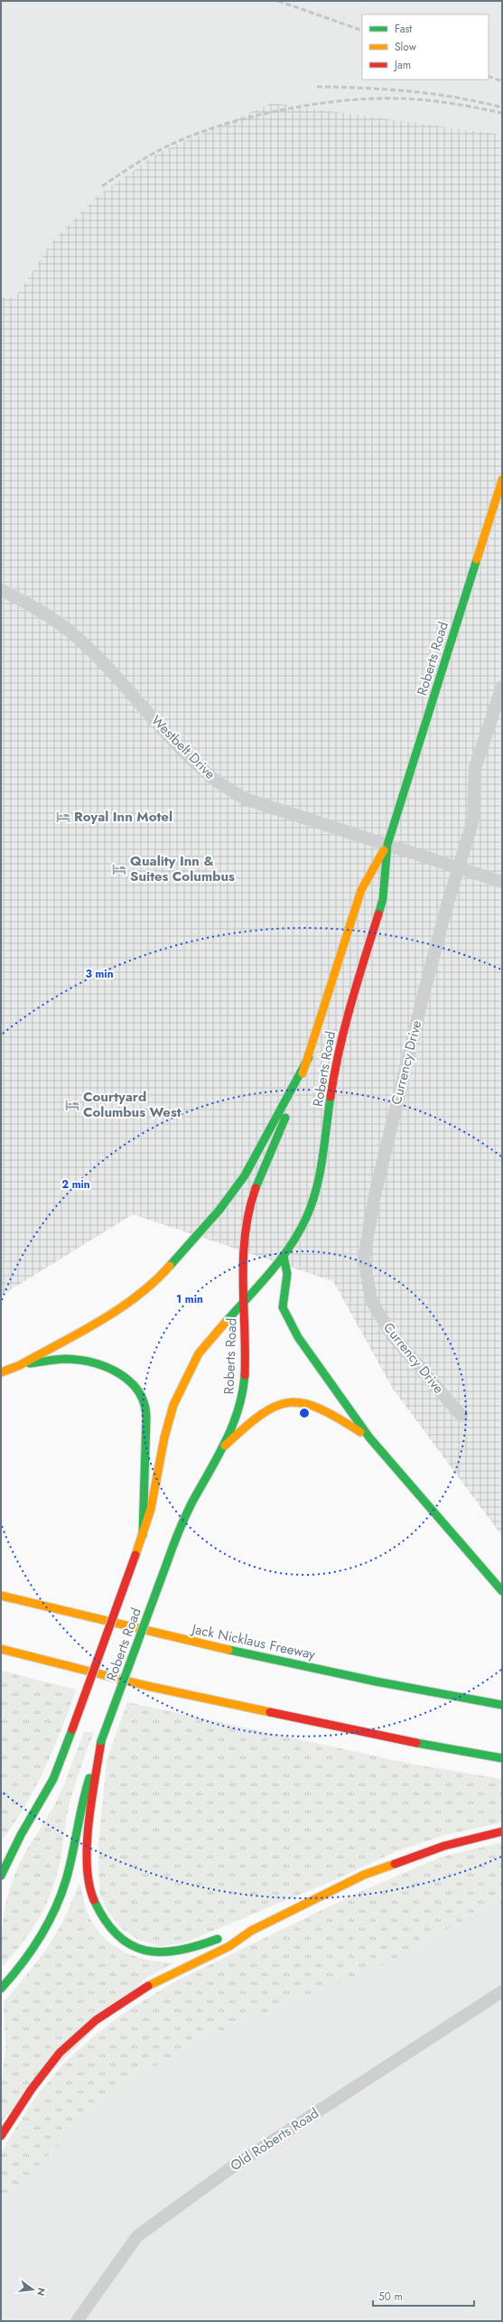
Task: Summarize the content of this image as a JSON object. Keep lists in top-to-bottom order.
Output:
{
  "streets": {
    "main road": ["Roberts Road", "Jack Nicklaus Freeway"],
    "street": ["Westbelt Drive", "Currency Drive", "Old Roberts Road"]
  },
  "crossings": [
    ["Roberts Road", "Westbelt Drive"],
    ["Westbelt Drive", "Currency Drive"]
  ],
  "places": {
    "hotel": ["Royal Inn Motel", "Quality Inn & Suites Columbus", "Courtyard Columbus West"]
  },
  "legend": ["Fast", "Slow", "Jam"],
  "scale_bar": "50 m",
  "north": "right",
  "rings": ["3 min", "2 min", "1 min"]
}
